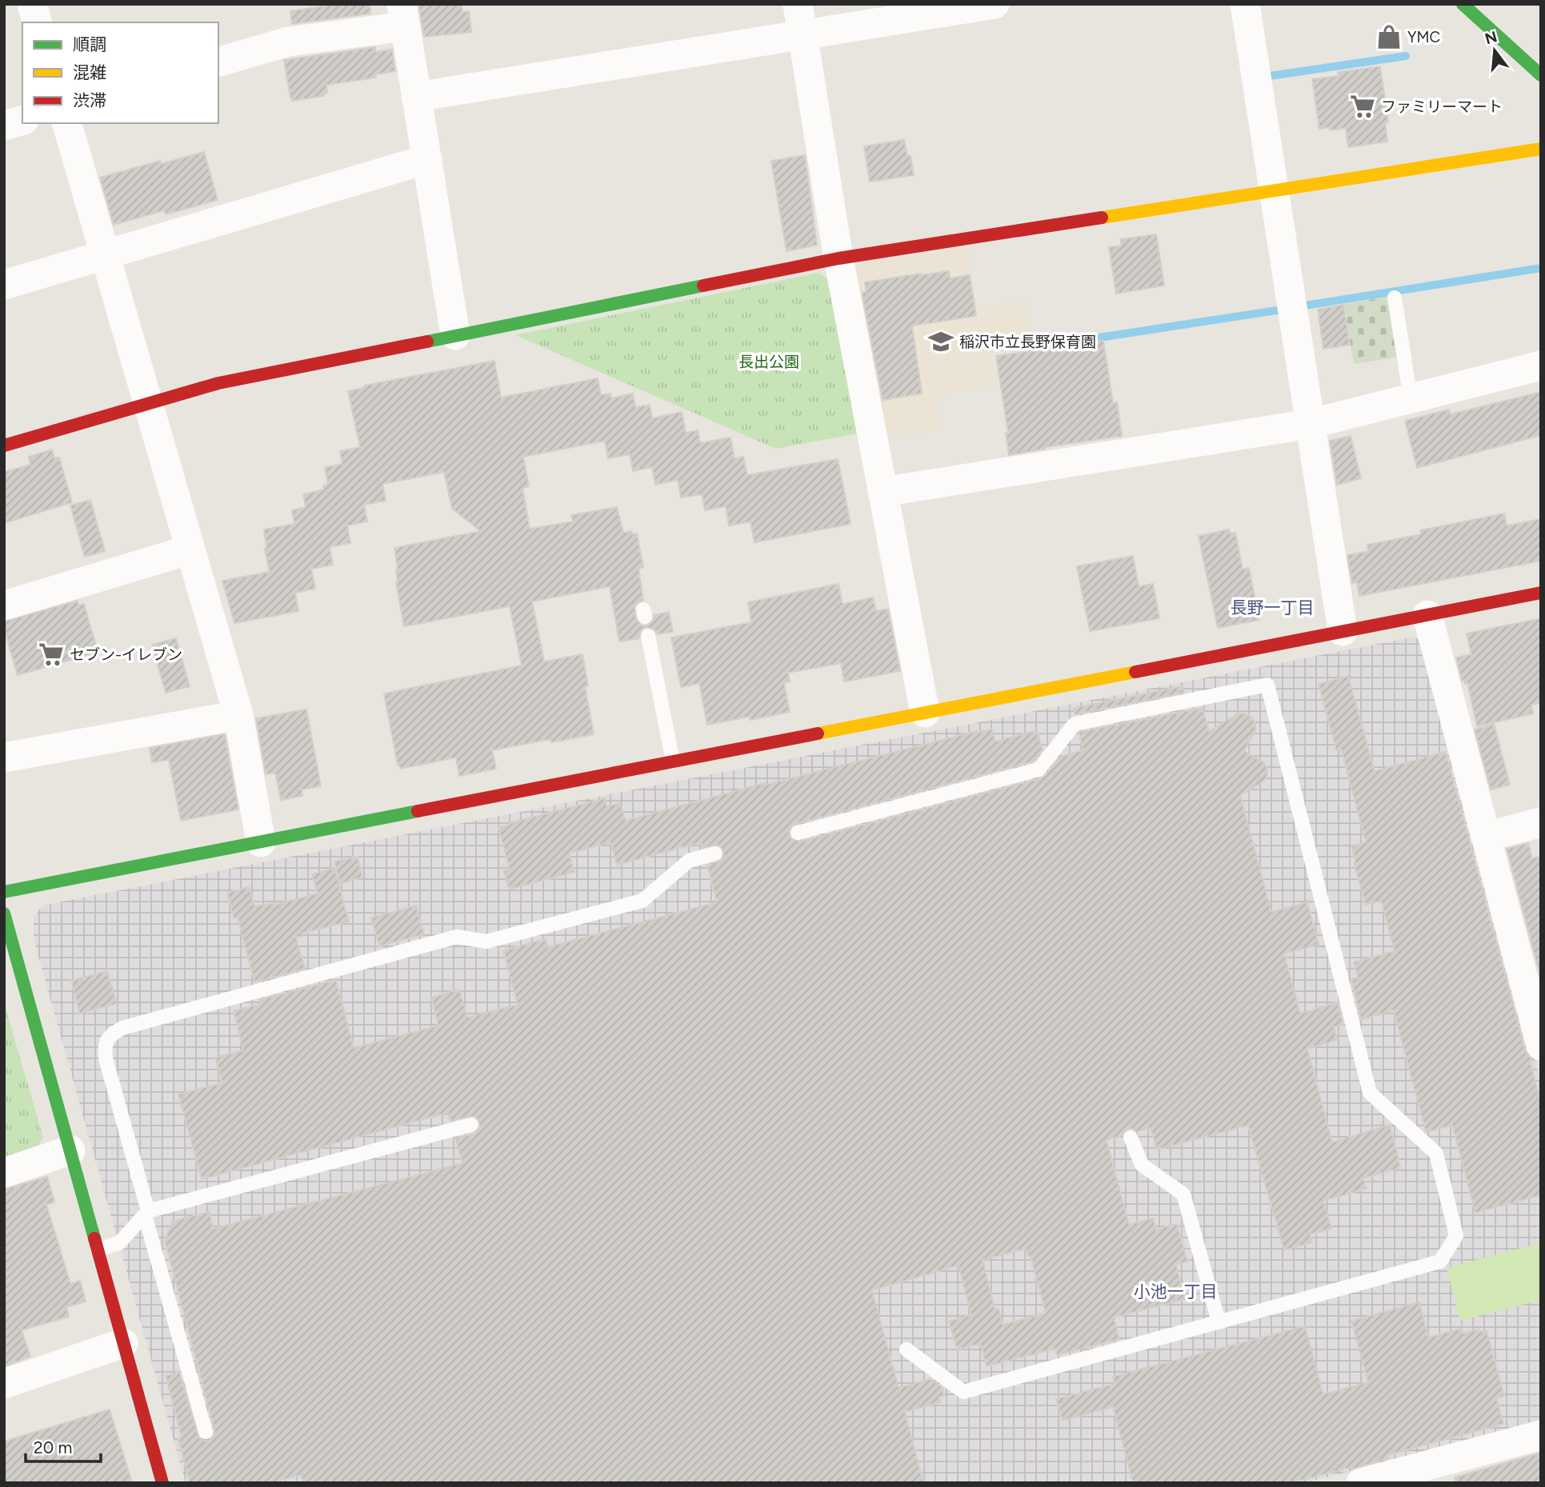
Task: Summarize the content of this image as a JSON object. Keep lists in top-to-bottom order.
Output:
{
  "districts": ["長野一丁目", "小池一丁目"],
  "parks": ["長出公園"],
  "places": {
    "shop": ["YMC"],
    "supermarket": ["ファミリーマート", "セブン-イレブン"],
    "school or university": ["稲沢市立長野保育園"]
  },
  "legend": ["順調", "混雑", "渋滞"],
  "scale_bar": "20 m",
  "north": "top"
}
